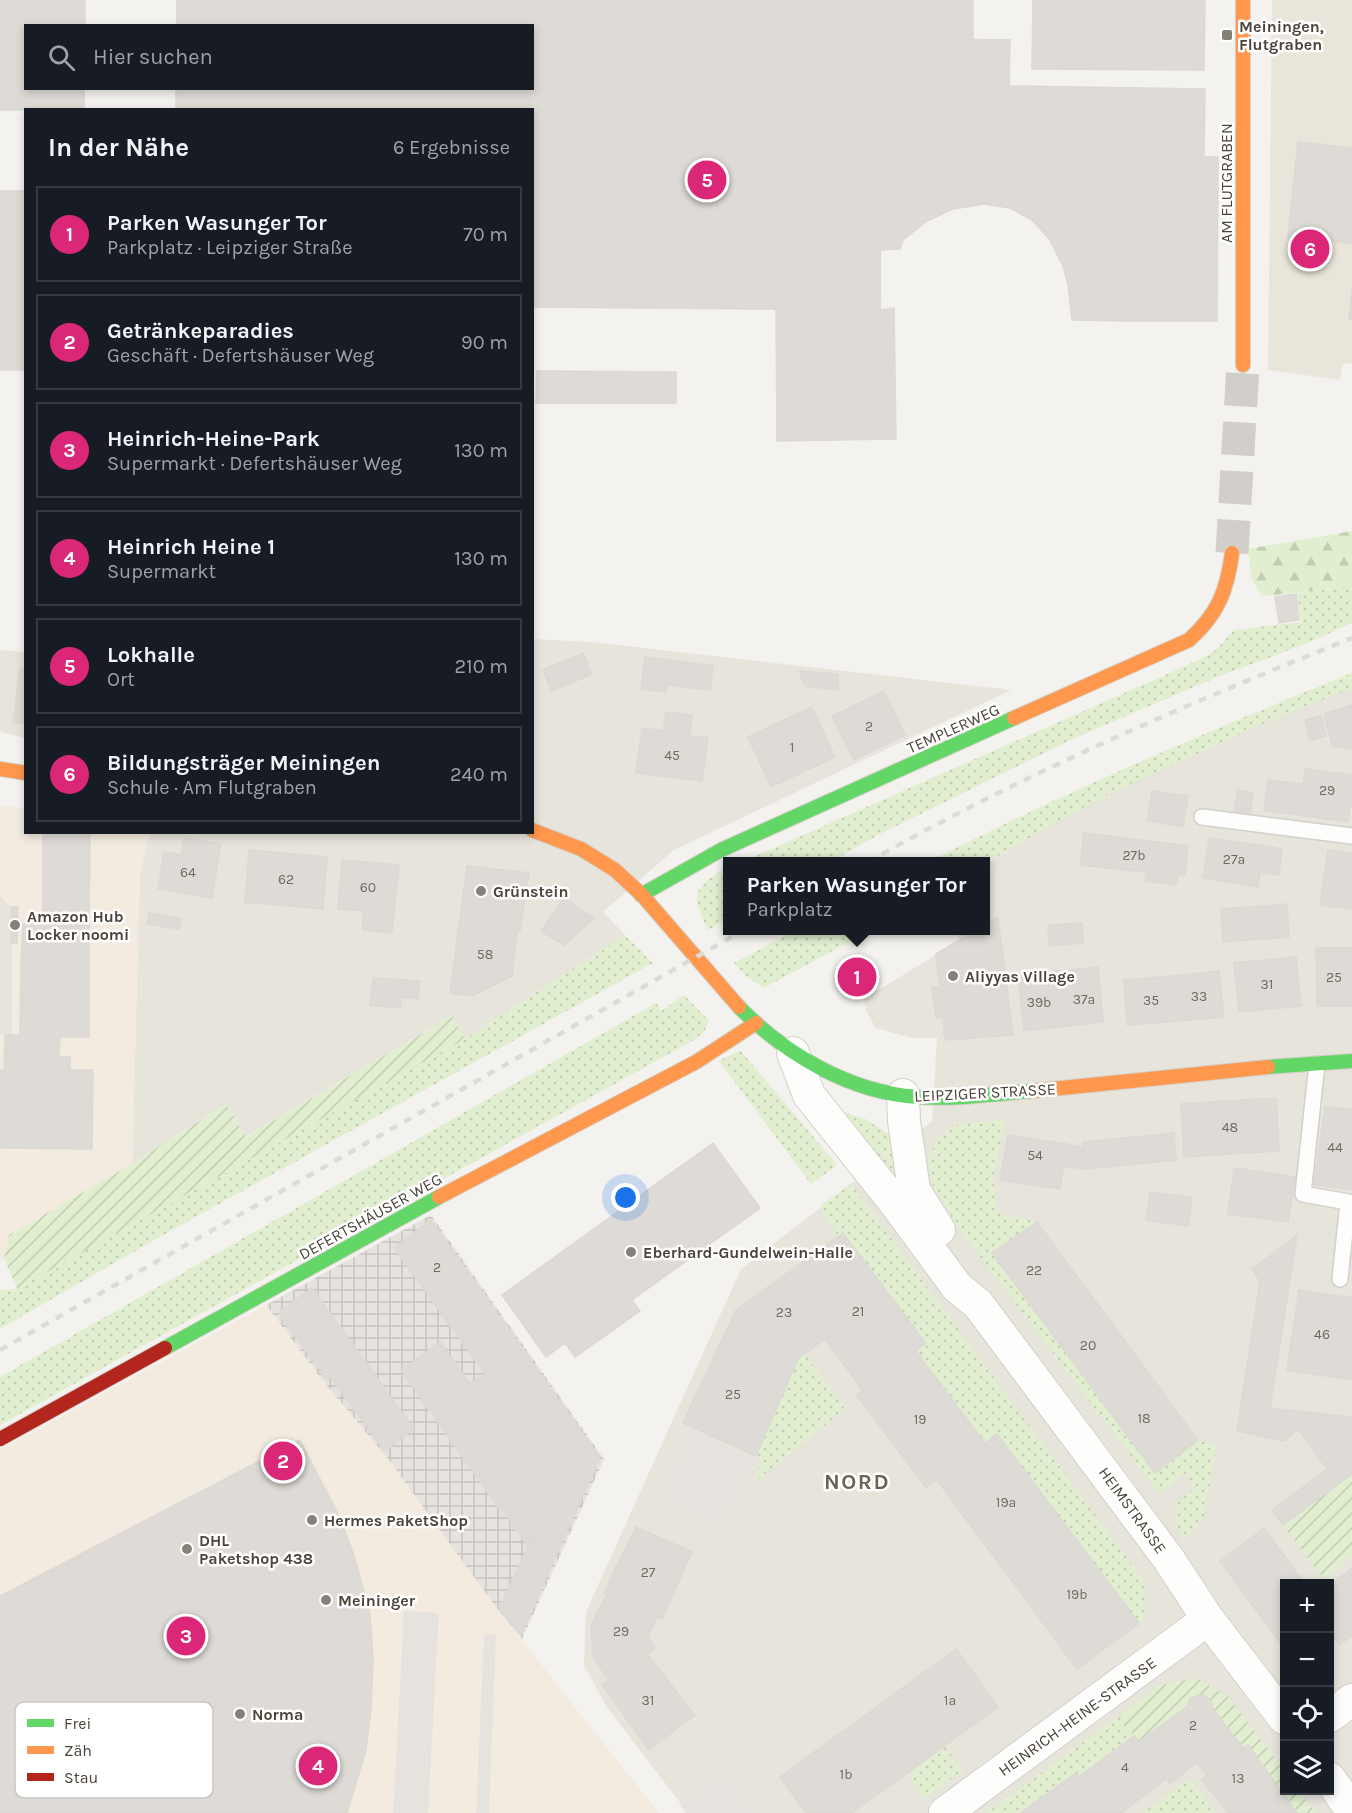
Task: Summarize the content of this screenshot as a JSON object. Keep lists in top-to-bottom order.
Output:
{
  "streets": {
    "street": [
      "AM FLUTGRABEN",
      "TEMPLERWEG",
      "LEIPZIGER STRASSE",
      "DEFERTSHÄUSER WEG",
      "HEIMSTRASSE",
      "HEINRICH-HEINE-STRASSE"
    ]
  },
  "crossings": [
    ["TEMPLERWEG", "LEIPZIGER STRASSE"],
    ["LEIPZIGER STRASSE", "DEFERTSHÄUSER WEG"],
    ["LEIPZIGER STRASSE", "HEIMSTRASSE"],
    ["HEIMSTRASSE", "HEINRICH-HEINE-STRASSE"]
  ],
  "districts": ["NORD"],
  "places": {
    "transit": ["Meiningen, Flutgraben"],
    "other": [
      "Grünstein",
      "Amazon Hub Locker noomi",
      "Aliyyas Village",
      "Eberhard-Gundelwein-Halle",
      "Hermes PaketShop",
      "DHL Paketshop 438",
      "Meininger",
      "Norma"
    ]
  },
  "house_numbers": [
    "2",
    "1",
    "45",
    "29",
    "27b",
    "27a",
    "64",
    "62",
    "60",
    "58",
    "25",
    "31",
    "33",
    "37a",
    "35",
    "39b",
    "48",
    "44",
    "54",
    "2",
    "22",
    "21",
    "23",
    "46",
    "20",
    "25",
    "18",
    "19",
    "19a",
    "27",
    "19b",
    "29",
    "31",
    "1a",
    "2",
    "4",
    "1b",
    "13"
  ],
  "legend": ["Frei", "Zäh", "Stau"],
  "page": {
    "search": "Hier suchen",
    "heading": ["In der Nähe", "6 Ergebnisse"],
    "pins": [
      "5",
      "6",
      "1",
      "2",
      "3",
      "4"
    ],
    "list": [
      {
        "mark": "1",
        "name": "Parken Wasunger Tor",
        "note": "Parkplatz · Leipziger Straße",
        "value": "70 m"
      },
      {
        "mark": "2",
        "name": "Getränkeparadies",
        "note": "Geschäft · Defertshäuser Weg",
        "value": "90 m"
      },
      {
        "mark": "3",
        "name": "Heinrich-Heine-Park",
        "note": "Supermarkt · Defertshäuser Weg",
        "value": "130 m"
      },
      {
        "mark": "4",
        "name": "Heinrich Heine 1",
        "note": "Supermarkt",
        "value": "130 m"
      },
      {
        "mark": "5",
        "name": "Lokhalle",
        "note": "Ort",
        "value": "210 m"
      },
      {
        "mark": "6",
        "name": "Bildungsträger Meiningen",
        "note": "Schule · Am Flutgraben",
        "value": "240 m"
      }
    ],
    "popup": ["Parken Wasunger Tor", "Parkplatz"],
    "map_buttons": ["+", "−"]
  }
}
